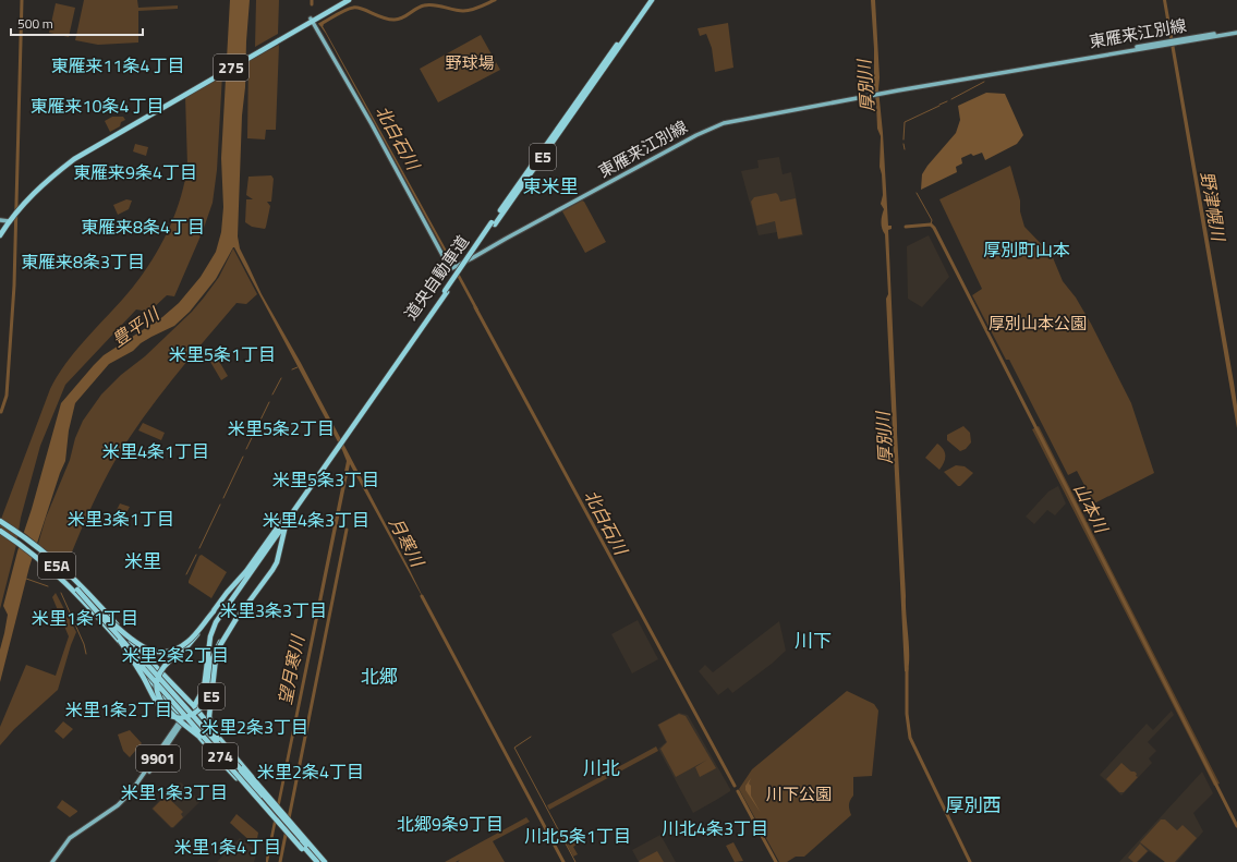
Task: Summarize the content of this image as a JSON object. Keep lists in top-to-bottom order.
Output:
{
  "streets": {
    "highway": [
      "275",
      "E5",
      "道央自動車道",
      "E5A",
      "274"
    ],
    "main road": ["東雁来江別線", "9901"]
  },
  "crossings": [
    ["東雁来江別線", "275"],
    ["E5", "道央自動車道"],
    ["E5", "E5A"],
    ["E5A", "9901"]
  ],
  "districts": [
    "東雁来11条4丁目",
    "東雁来10条4丁目",
    "東雁来9条4丁目",
    "東米里",
    "東雁来8条4丁目",
    "厚別町山本",
    "東雁来8条3丁目",
    "米里5条1丁目",
    "米里5条2丁目",
    "米里4条1丁目",
    "米里5条3丁目",
    "米里3条1丁目",
    "米里4条3丁目",
    "米里",
    "米里3条3丁目",
    "米里1条1丁目",
    "川下",
    "米里2条2丁目",
    "北郷",
    "米里1条2丁目",
    "米里2条3丁目",
    "川北",
    "米里2条4丁目",
    "米里1条3丁目",
    "厚別西",
    "北郷9条9丁目",
    "川北4条3丁目",
    "川北5条1丁目",
    "米里1条4丁目"
  ],
  "water": [
    "厚別川",
    "北白石川",
    "野津幌川",
    "豊平川",
    "山本川",
    "月寒川",
    "望月寒川"
  ],
  "parks": ["野球場", "厚別山本公園", "川下公園"],
  "scale_bar": "500 m"
}
